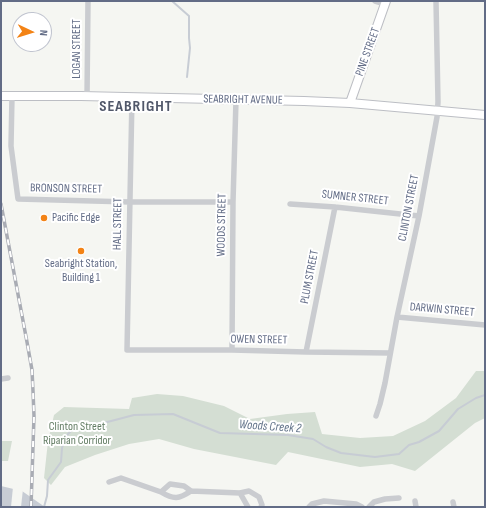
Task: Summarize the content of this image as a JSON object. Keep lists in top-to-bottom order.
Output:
{
  "streets": {
    "main road": ["PINE STREET", "SEABRIGHT AVENUE"],
    "street": [
      "LOGAN STREET",
      "BRONSON STREET",
      "SUMNER STREET",
      "CLINTON STREET",
      "HALL STREET",
      "WOODS STREET",
      "PLUM STREET",
      "DARWIN STREET",
      "OWEN STREET"
    ]
  },
  "crossings": [
    ["LOGAN STREET", "SEABRIGHT AVENUE"],
    ["PINE STREET", "SEABRIGHT AVENUE"],
    ["SEABRIGHT AVENUE", "BRONSON STREET"],
    ["SEABRIGHT AVENUE", "CLINTON STREET"],
    ["SEABRIGHT AVENUE", "HALL STREET"],
    ["SEABRIGHT AVENUE", "WOODS STREET"],
    ["BRONSON STREET", "HALL STREET"],
    ["BRONSON STREET", "WOODS STREET"],
    ["SUMNER STREET", "CLINTON STREET"],
    ["SUMNER STREET", "PLUM STREET"],
    ["CLINTON STREET", "DARWIN STREET"],
    ["CLINTON STREET", "OWEN STREET"],
    ["HALL STREET", "OWEN STREET"],
    ["WOODS STREET", "OWEN STREET"],
    ["PLUM STREET", "OWEN STREET"]
  ],
  "districts": ["SEABRIGHT"],
  "water": ["Woods Creek 2"],
  "parks": ["Clinton Street Riparian Corridor"],
  "places": ["Pacific Edge", "Seabright Station, Building 1"],
  "north": "right"
}
